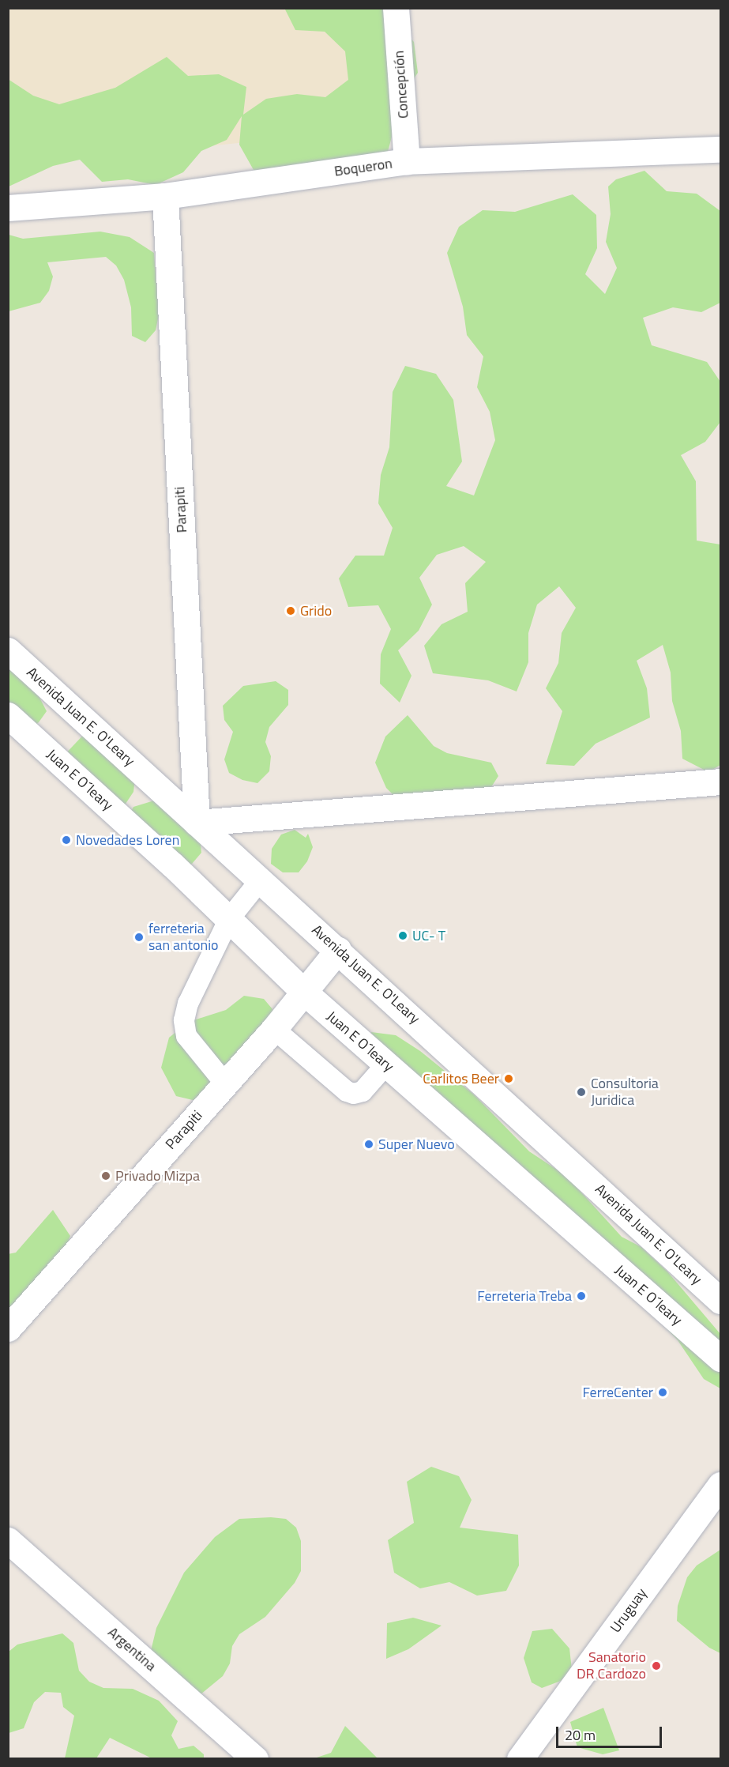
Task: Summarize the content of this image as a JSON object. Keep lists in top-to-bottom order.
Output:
{
  "streets": {
    "street": [
      "Concepción",
      "Boqueron",
      "Parapiti",
      "Avenida Juan E. O'Leary",
      "Juan E O´leary",
      "Uruguay",
      "Argentina"
    ]
  },
  "crossings": [
    ["Concepción", "Boqueron"],
    ["Boqueron", "Parapiti"],
    ["Parapiti", "Avenida Juan E. O'Leary"],
    ["Parapiti", "Juan E O´leary"]
  ],
  "places": [
    "Grido",
    "Novedades Loren",
    "UC- T",
    "ferreteria san antonio",
    "Carlitos Beer",
    "Consultoria Juridica",
    "Super Nuevo",
    "Privado Mizpa",
    "Ferreteria Treba",
    "FerreCenter",
    "Sanatorio DR Cardozo"
  ],
  "scale_bar": "20 m"
}
